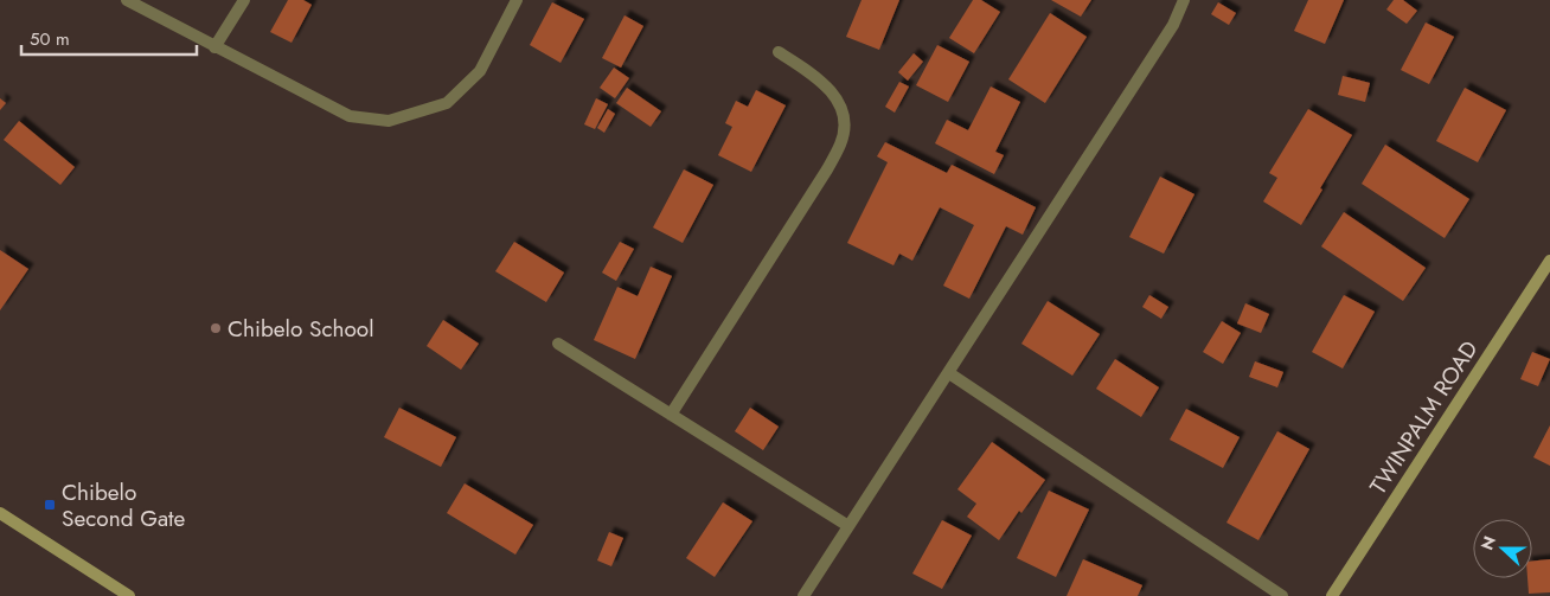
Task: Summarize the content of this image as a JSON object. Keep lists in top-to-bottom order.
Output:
{
  "streets": {
    "main road": ["TWINPALM ROAD"]
  },
  "places": {
    "other": ["Chibelo School"],
    "transit": ["Chibelo Second Gate"]
  },
  "scale_bar": "50 m",
  "north": "left"
}
